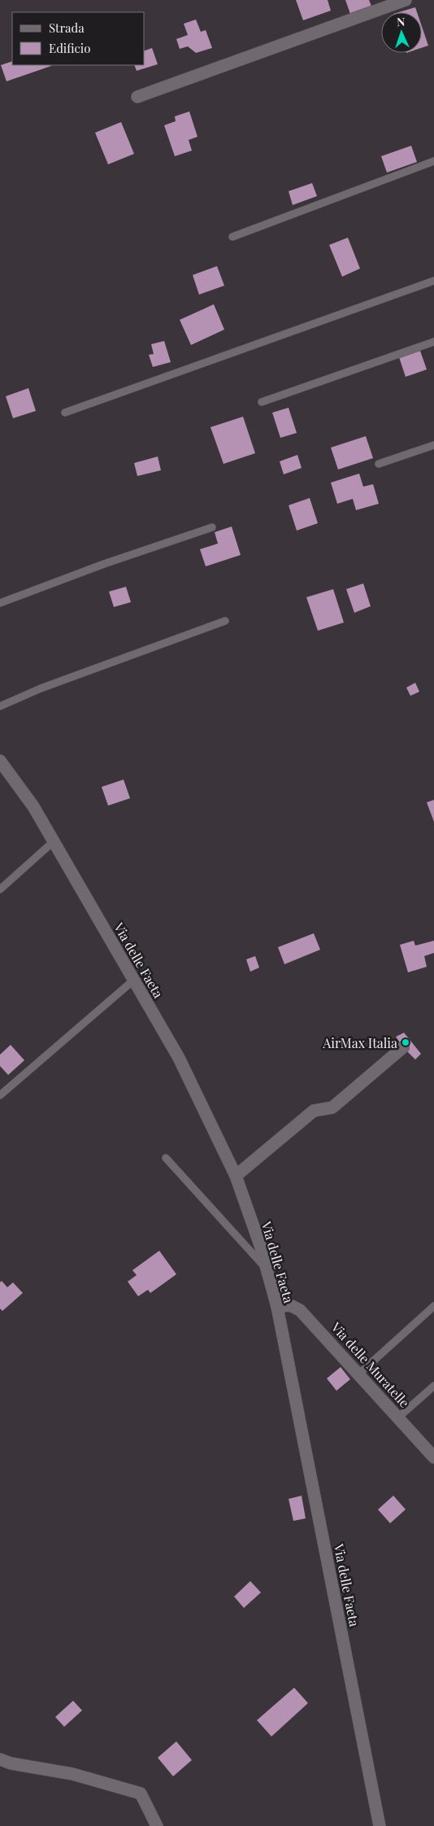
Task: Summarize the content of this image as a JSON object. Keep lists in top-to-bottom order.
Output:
{
  "streets": {
    "street": ["Via delle Faeta", "Via delle Muratelle"]
  },
  "crossings": [
    ["Via delle Faeta", "Via delle Muratelle"]
  ],
  "places": ["AirMax Italia"],
  "legend": ["Strada", "Edificio"],
  "north": "top"
}
